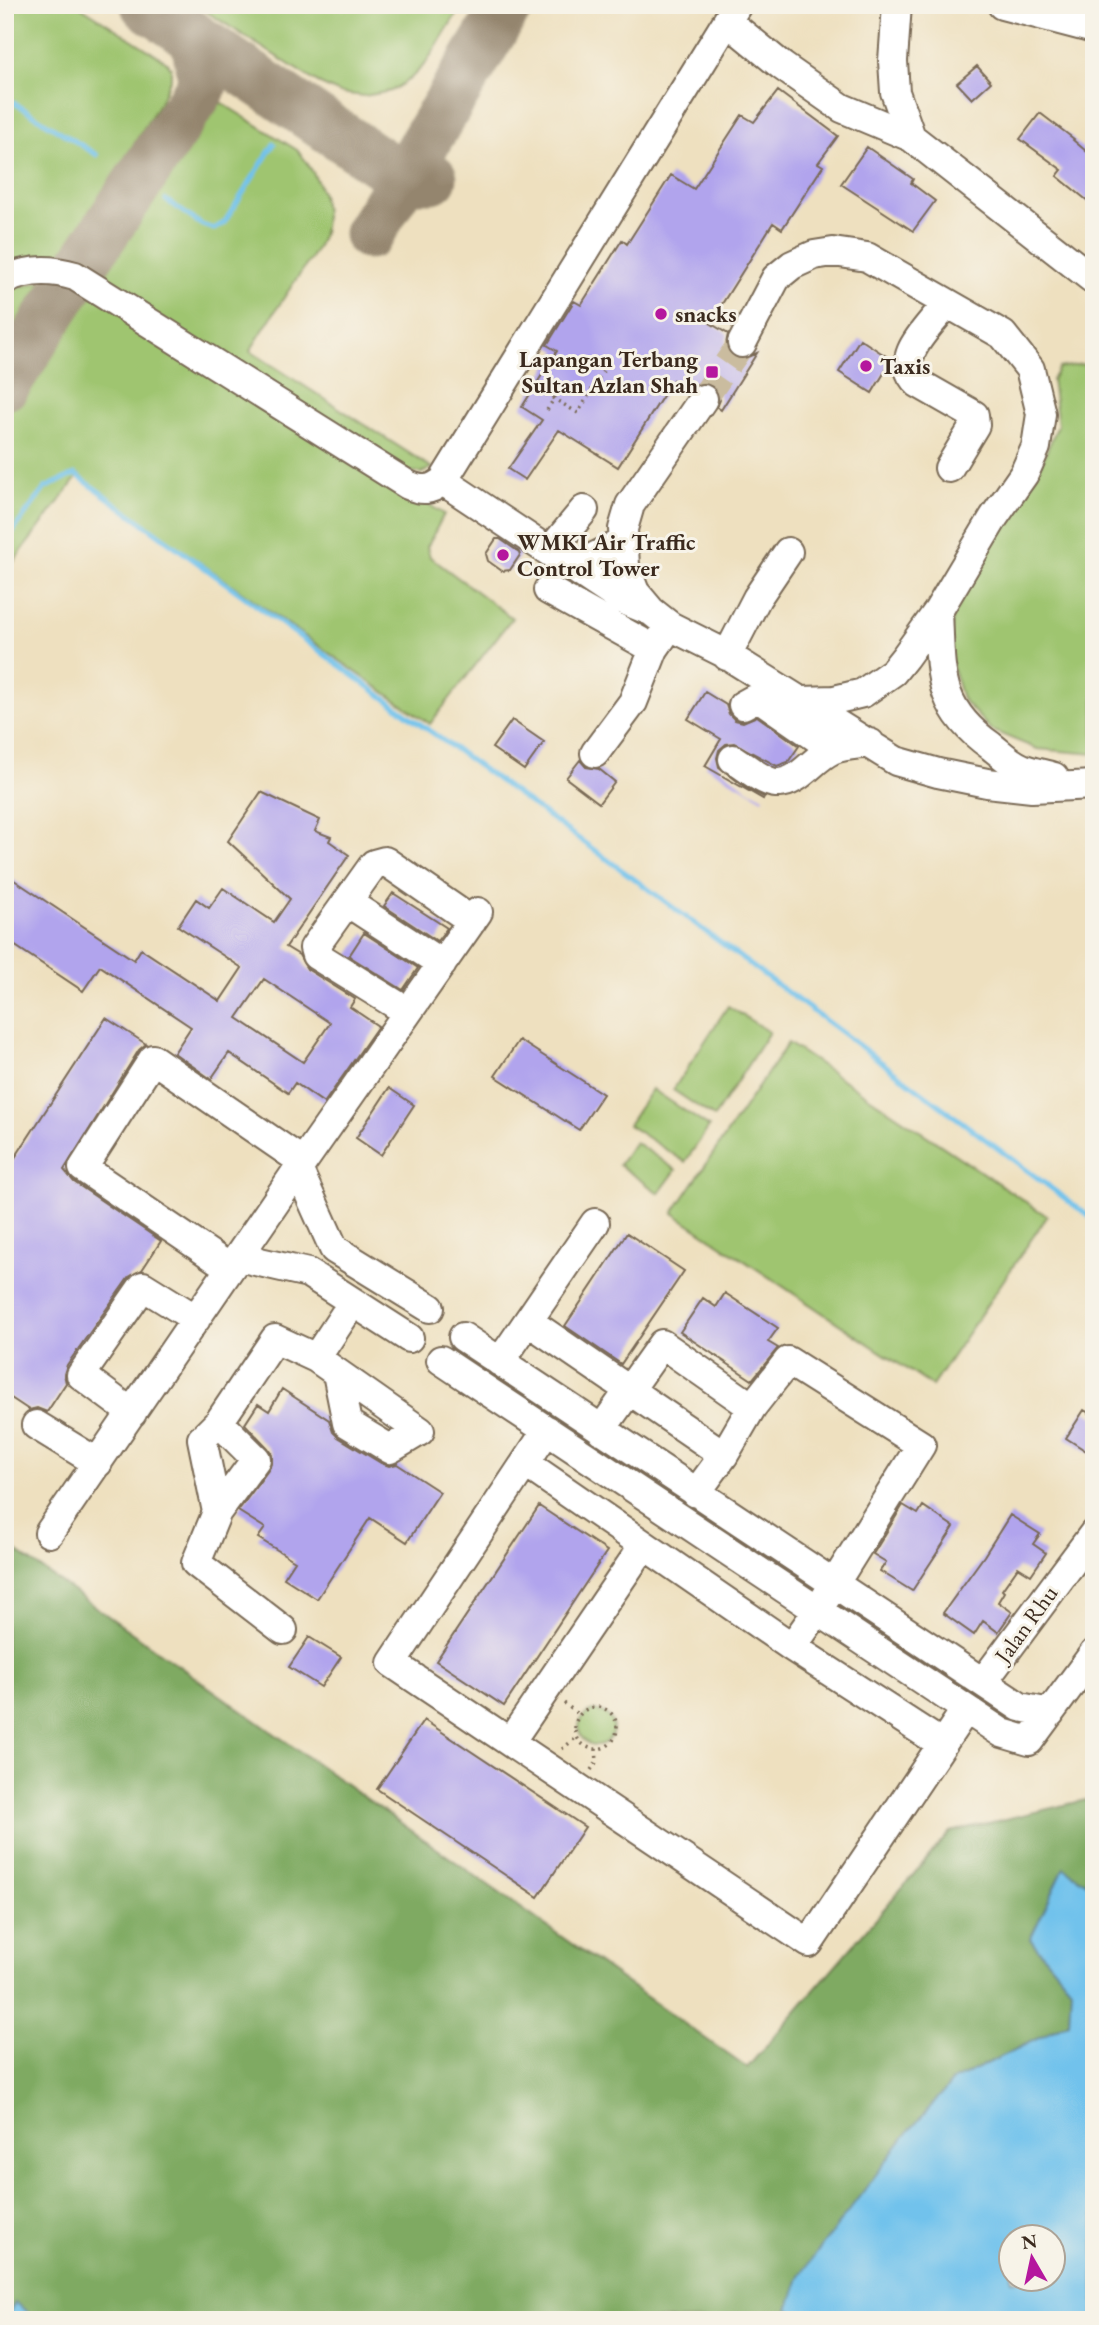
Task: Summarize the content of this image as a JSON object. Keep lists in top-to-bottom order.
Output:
{
  "streets": {
    "street": ["Jalan Rhu"]
  },
  "places": {
    "other": ["snacks", "Taxis", "WMKI Air Traffic Control Tower"],
    "transit": ["Lapangan Terbang Sultan Azlan Shah"]
  },
  "north": "top"
}
